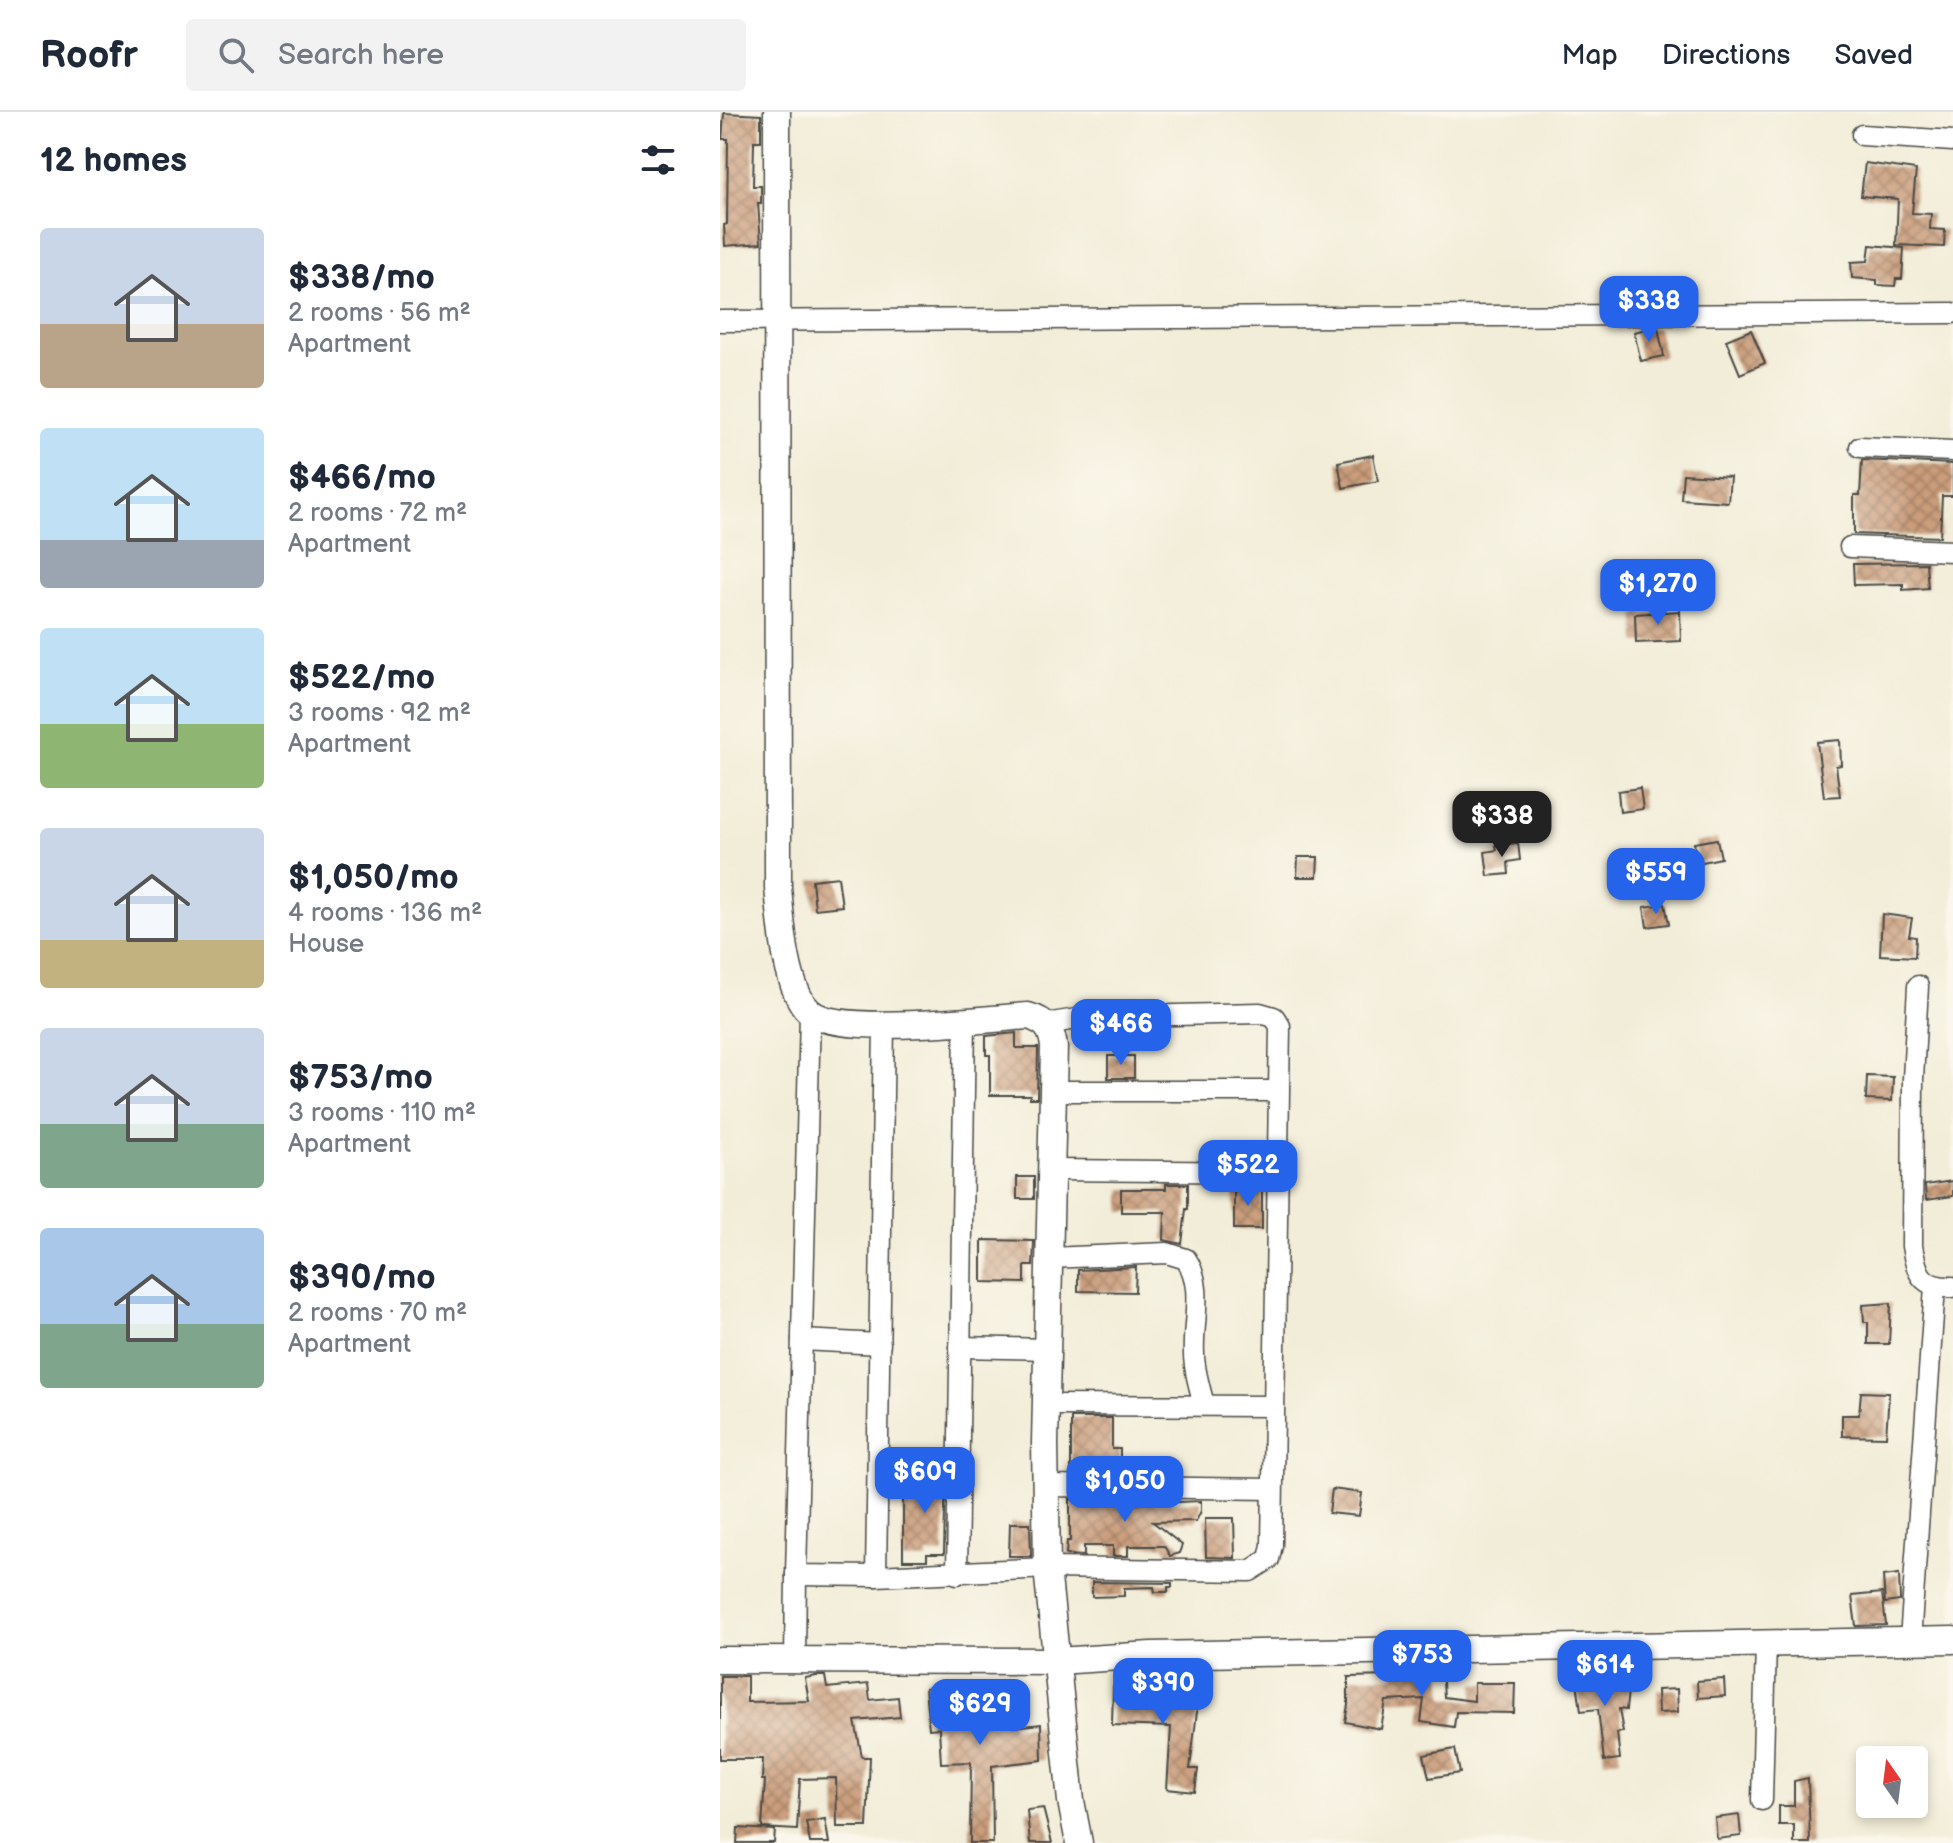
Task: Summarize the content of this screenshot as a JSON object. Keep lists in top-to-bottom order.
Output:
{
  "north": "top",
  "page": {
    "header": "Roofr",
    "search": "Search here",
    "nav": ["Map", "Directions", "Saved"],
    "heading": "12 homes",
    "list": [
      {
        "name": "$338/mo",
        "note": "2 rooms · 56 m² · Apartment"
      },
      {
        "name": "$466/mo",
        "note": "2 rooms · 72 m² · Apartment"
      },
      {
        "name": "$522/mo",
        "note": "3 rooms · 92 m² · Apartment"
      },
      {
        "name": "$1,050/mo",
        "note": "4 rooms · 136 m² · House"
      },
      {
        "name": "$753/mo",
        "note": "3 rooms · 110 m² · Apartment"
      },
      {
        "name": "$390/mo",
        "note": "2 rooms · 70 m² · Apartment"
      }
    ],
    "price": [
      "$338",
      "$1,270",
      "$338",
      "$559",
      "$466",
      "$522",
      "$609",
      "$1,050",
      "$753",
      "$614",
      "$390",
      "$629"
    ]
  }
}
